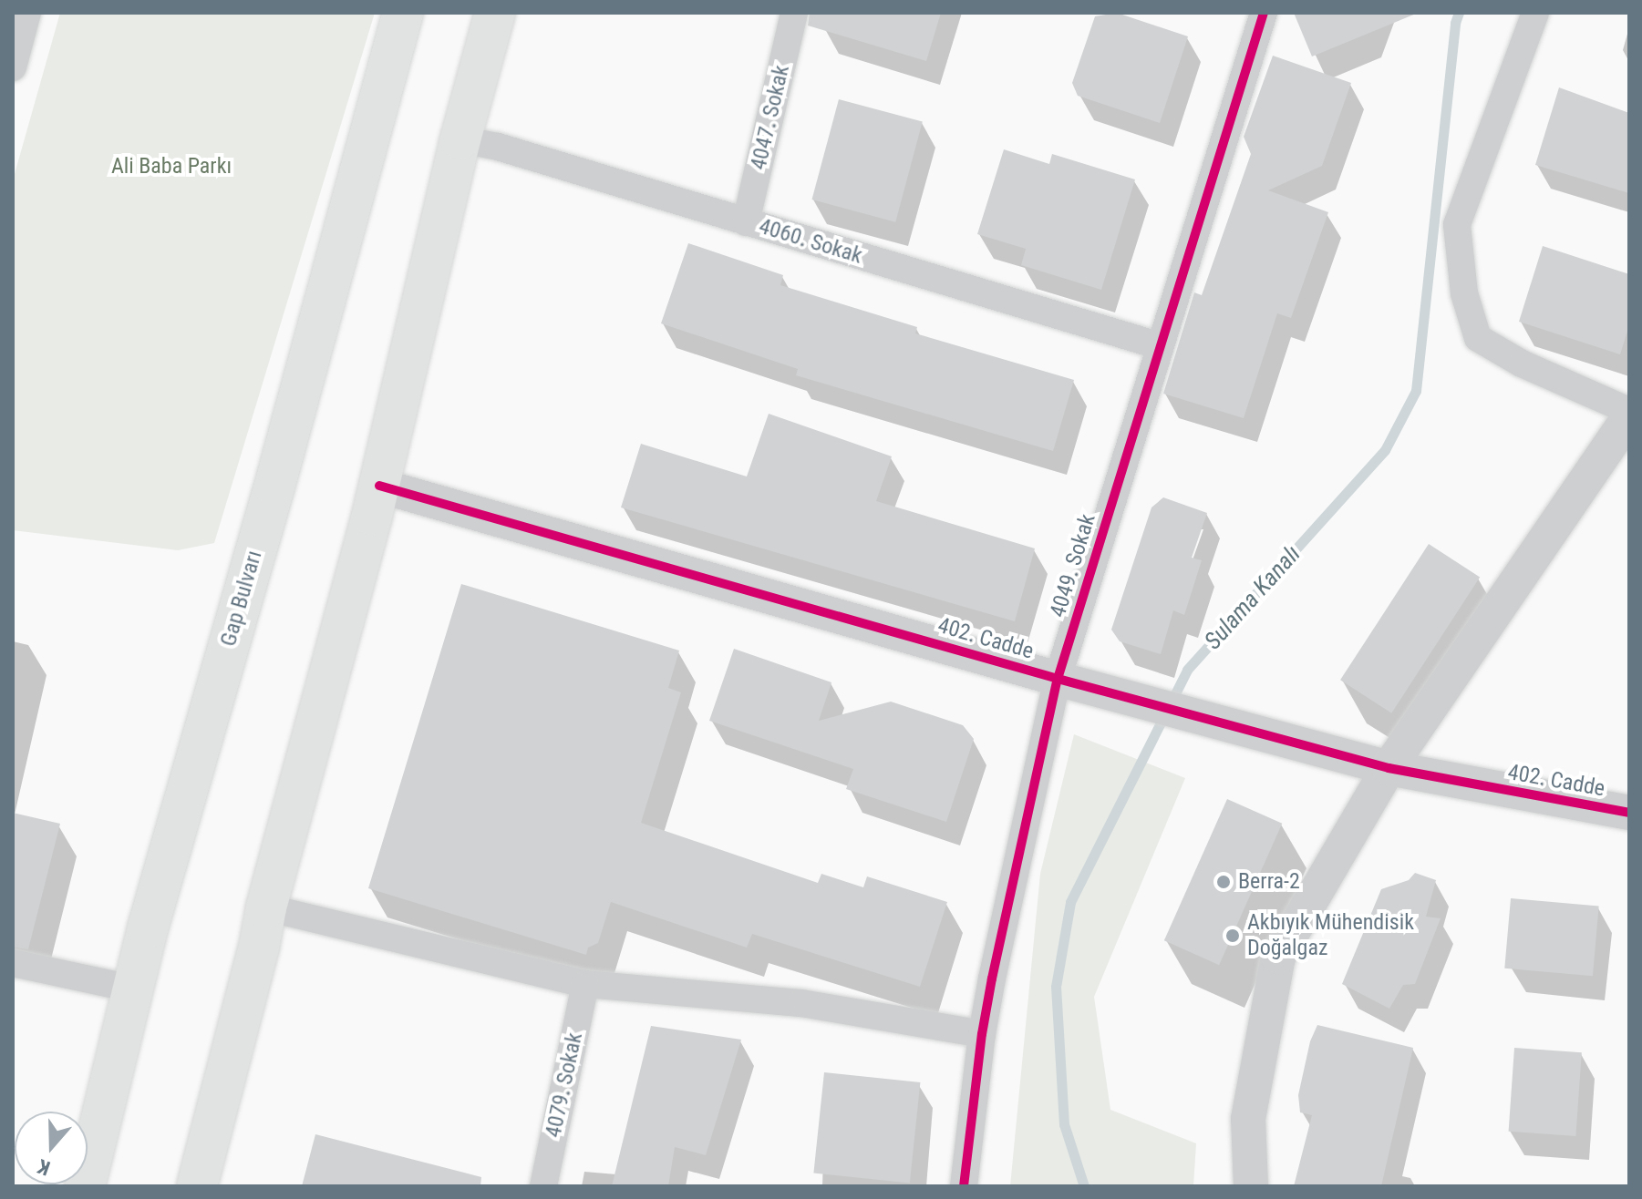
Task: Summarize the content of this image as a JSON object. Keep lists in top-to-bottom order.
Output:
{
  "streets": {
    "highway": ["Gap Bulvarı"],
    "street": [
      "4047. Sokak",
      "4060. Sokak",
      "4049. Sokak",
      "402. Cadde",
      "4079. Sokak"
    ]
  },
  "crossings": [
    ["4047. Sokak", "4060. Sokak"],
    ["4060. Sokak", "4049. Sokak"],
    ["4049. Sokak", "402. Cadde"]
  ],
  "water": ["Sulama Kanalı"],
  "parks": ["Ali Baba Parkı"],
  "places": ["Berra-2", "Akbıyık Mühendisik Doğalgaz"],
  "north": "bottom"
}
